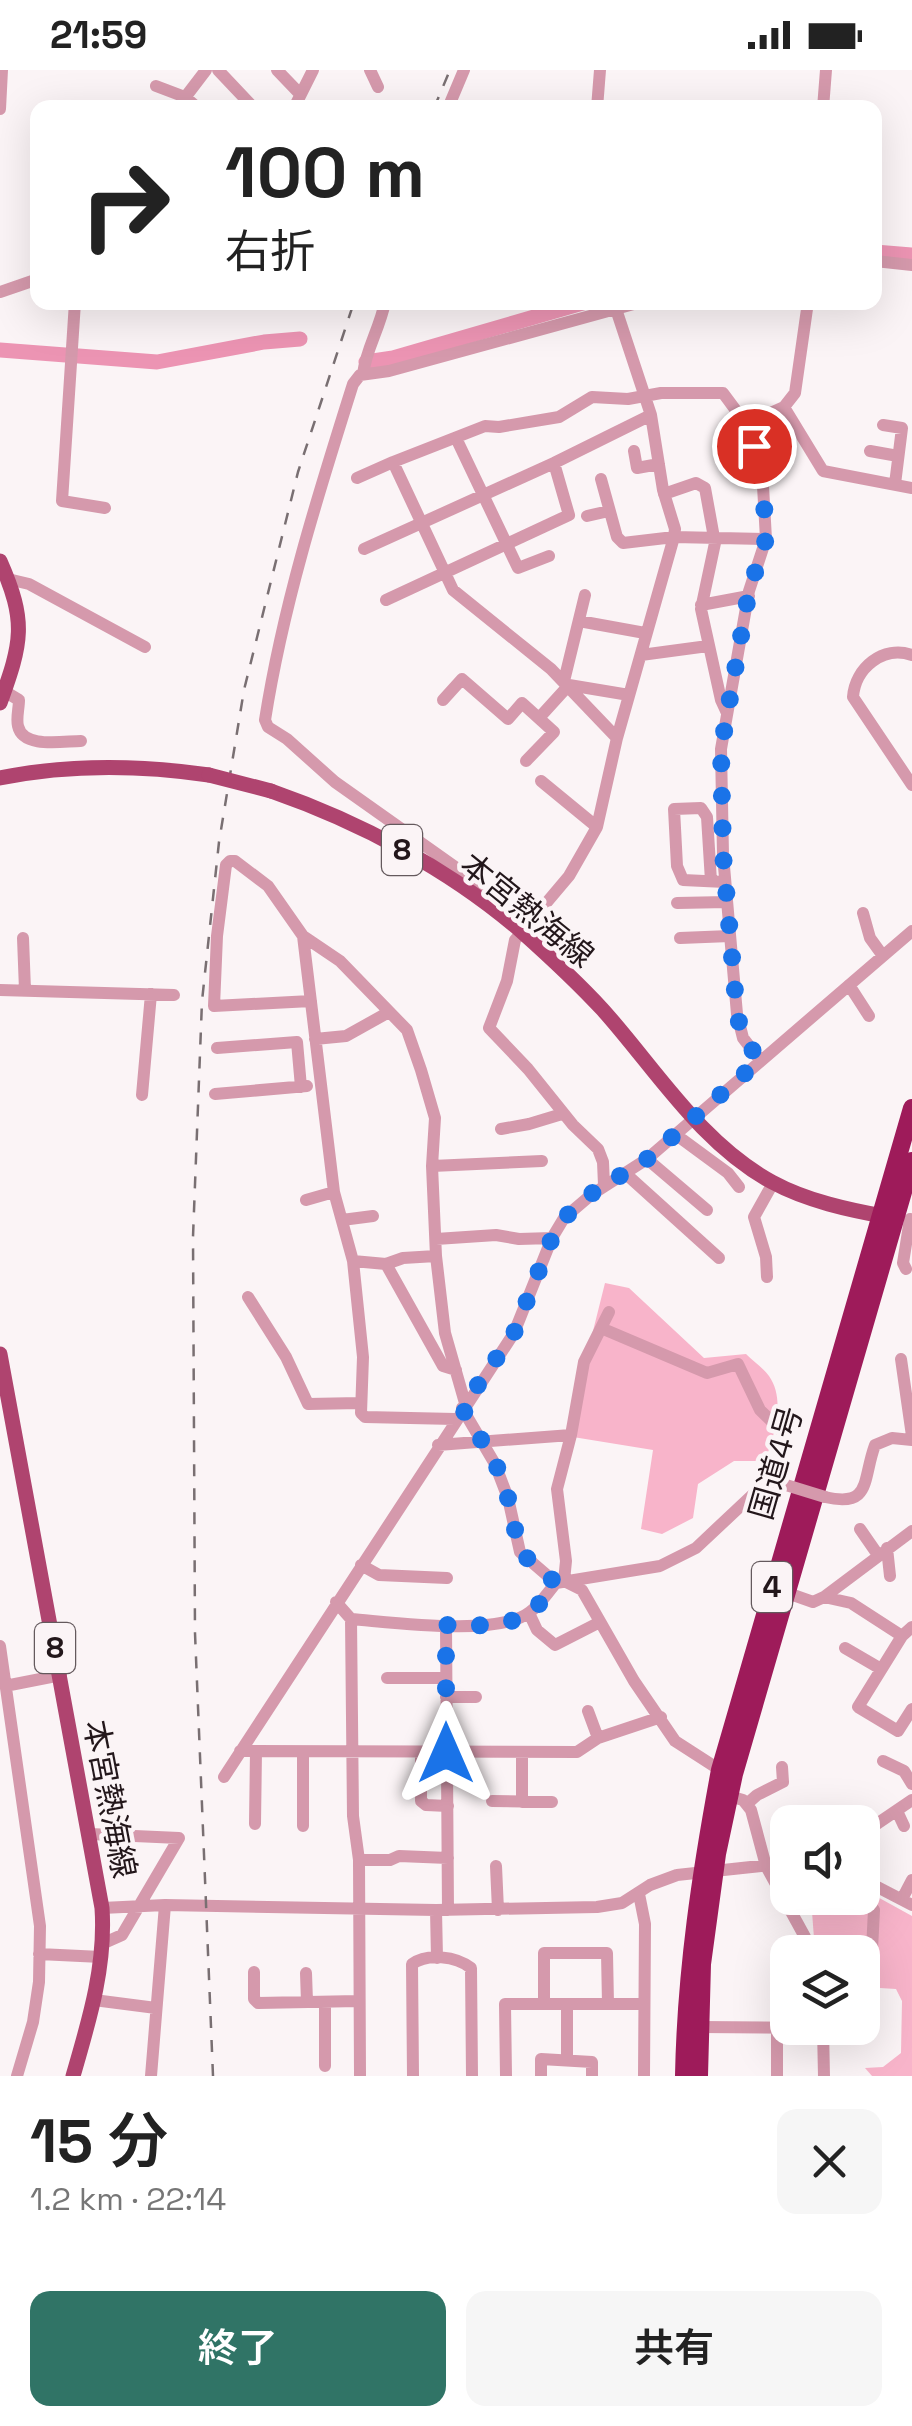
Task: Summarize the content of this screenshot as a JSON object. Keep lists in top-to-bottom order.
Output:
{
  "streets": {
    "highway": ["国道4号", "4"],
    "main road": ["8", "本宮熱海線"]
  },
  "crossings": [
    ["本宮熱海線", "国道4号"]
  ],
  "page": {
    "status": "21:59",
    "turn": ["100 m", "右折"],
    "heading": ["15 分", "1.2 km · 22:14"],
    "buttons": ["終了", "共有"]
  }
}
